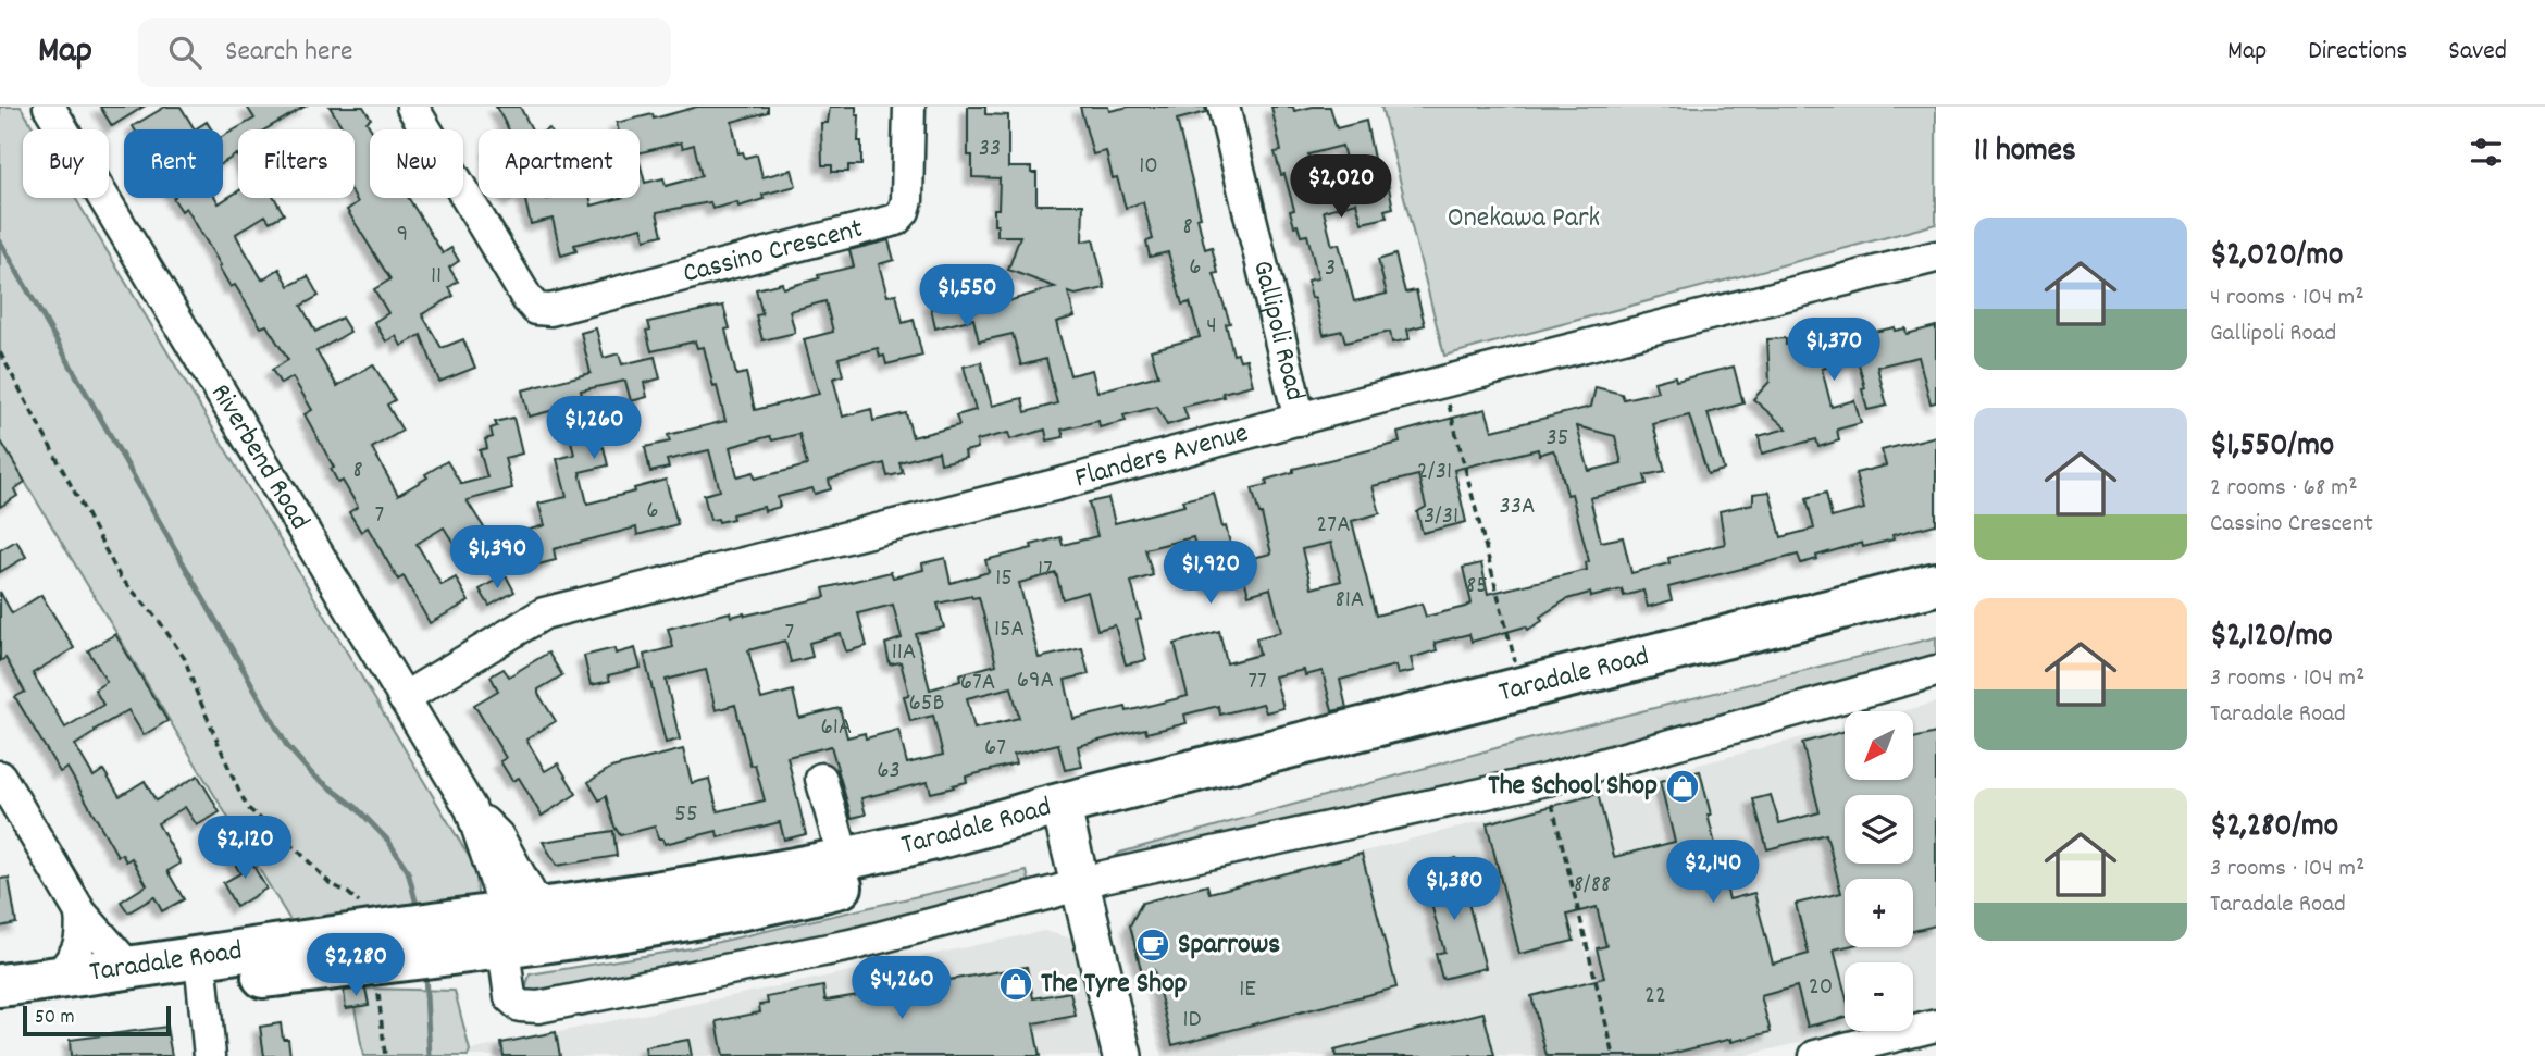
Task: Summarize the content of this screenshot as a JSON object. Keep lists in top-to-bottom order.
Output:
{
  "streets": {
    "highway": ["Taradale Road"],
    "street": [
      "Cassino Crescent",
      "Gallipoli Road",
      "Riverbend Road",
      "Flanders Avenue"
    ]
  },
  "crossings": [
    ["Gallipoli Road", "Flanders Avenue"],
    ["Riverbend Road", "Flanders Avenue"],
    ["Riverbend Road", "Taradale Road"]
  ],
  "parks": ["Onekawa Park"],
  "places": {
    "shop": ["The School Shop", "The Tyre Shop"],
    "cafe": ["Sparrows"]
  },
  "house_numbers": [
    "33",
    "10",
    "8",
    "9",
    "6",
    "3",
    "11",
    "4",
    "35",
    "8",
    "2/31",
    "33A",
    "6",
    "7",
    "3/31",
    "27A",
    "17",
    "15",
    "85",
    "81A",
    "15A",
    "7",
    "11A",
    "69A",
    "77",
    "67A",
    "65B",
    "61A",
    "67",
    "63",
    "55",
    "8/88",
    "20",
    "1E",
    "22",
    "1D"
  ],
  "scale_bar": "50 m",
  "north": "bottom left",
  "page": {
    "header": "Map",
    "search": "Search here",
    "nav": ["Map", "Directions", "Saved"],
    "heading": "11 homes",
    "chip": [
      "Buy",
      "Rent",
      "Filters",
      "New",
      "Apartment"
    ],
    "price": [
      "$2,020",
      "$1,550",
      "$1,370",
      "$1,260",
      "$1,390",
      "$1,920",
      "$2,120",
      "$2,140",
      "$1,380",
      "$2,280",
      "$4,260"
    ],
    "list": [
      {
        "name": "$2,020/mo",
        "note": "4 rooms · 104 m² · Gallipoli Road"
      },
      {
        "name": "$1,550/mo",
        "note": "2 rooms · 68 m² · Cassino Crescent"
      },
      {
        "name": "$2,120/mo",
        "note": "3 rooms · 104 m² · Taradale Road"
      },
      {
        "name": "$2,280/mo",
        "note": "3 rooms · 104 m² · Taradale Road"
      }
    ],
    "map_buttons": ["+", "−"],
    "scale": "50 m"
  }
}
